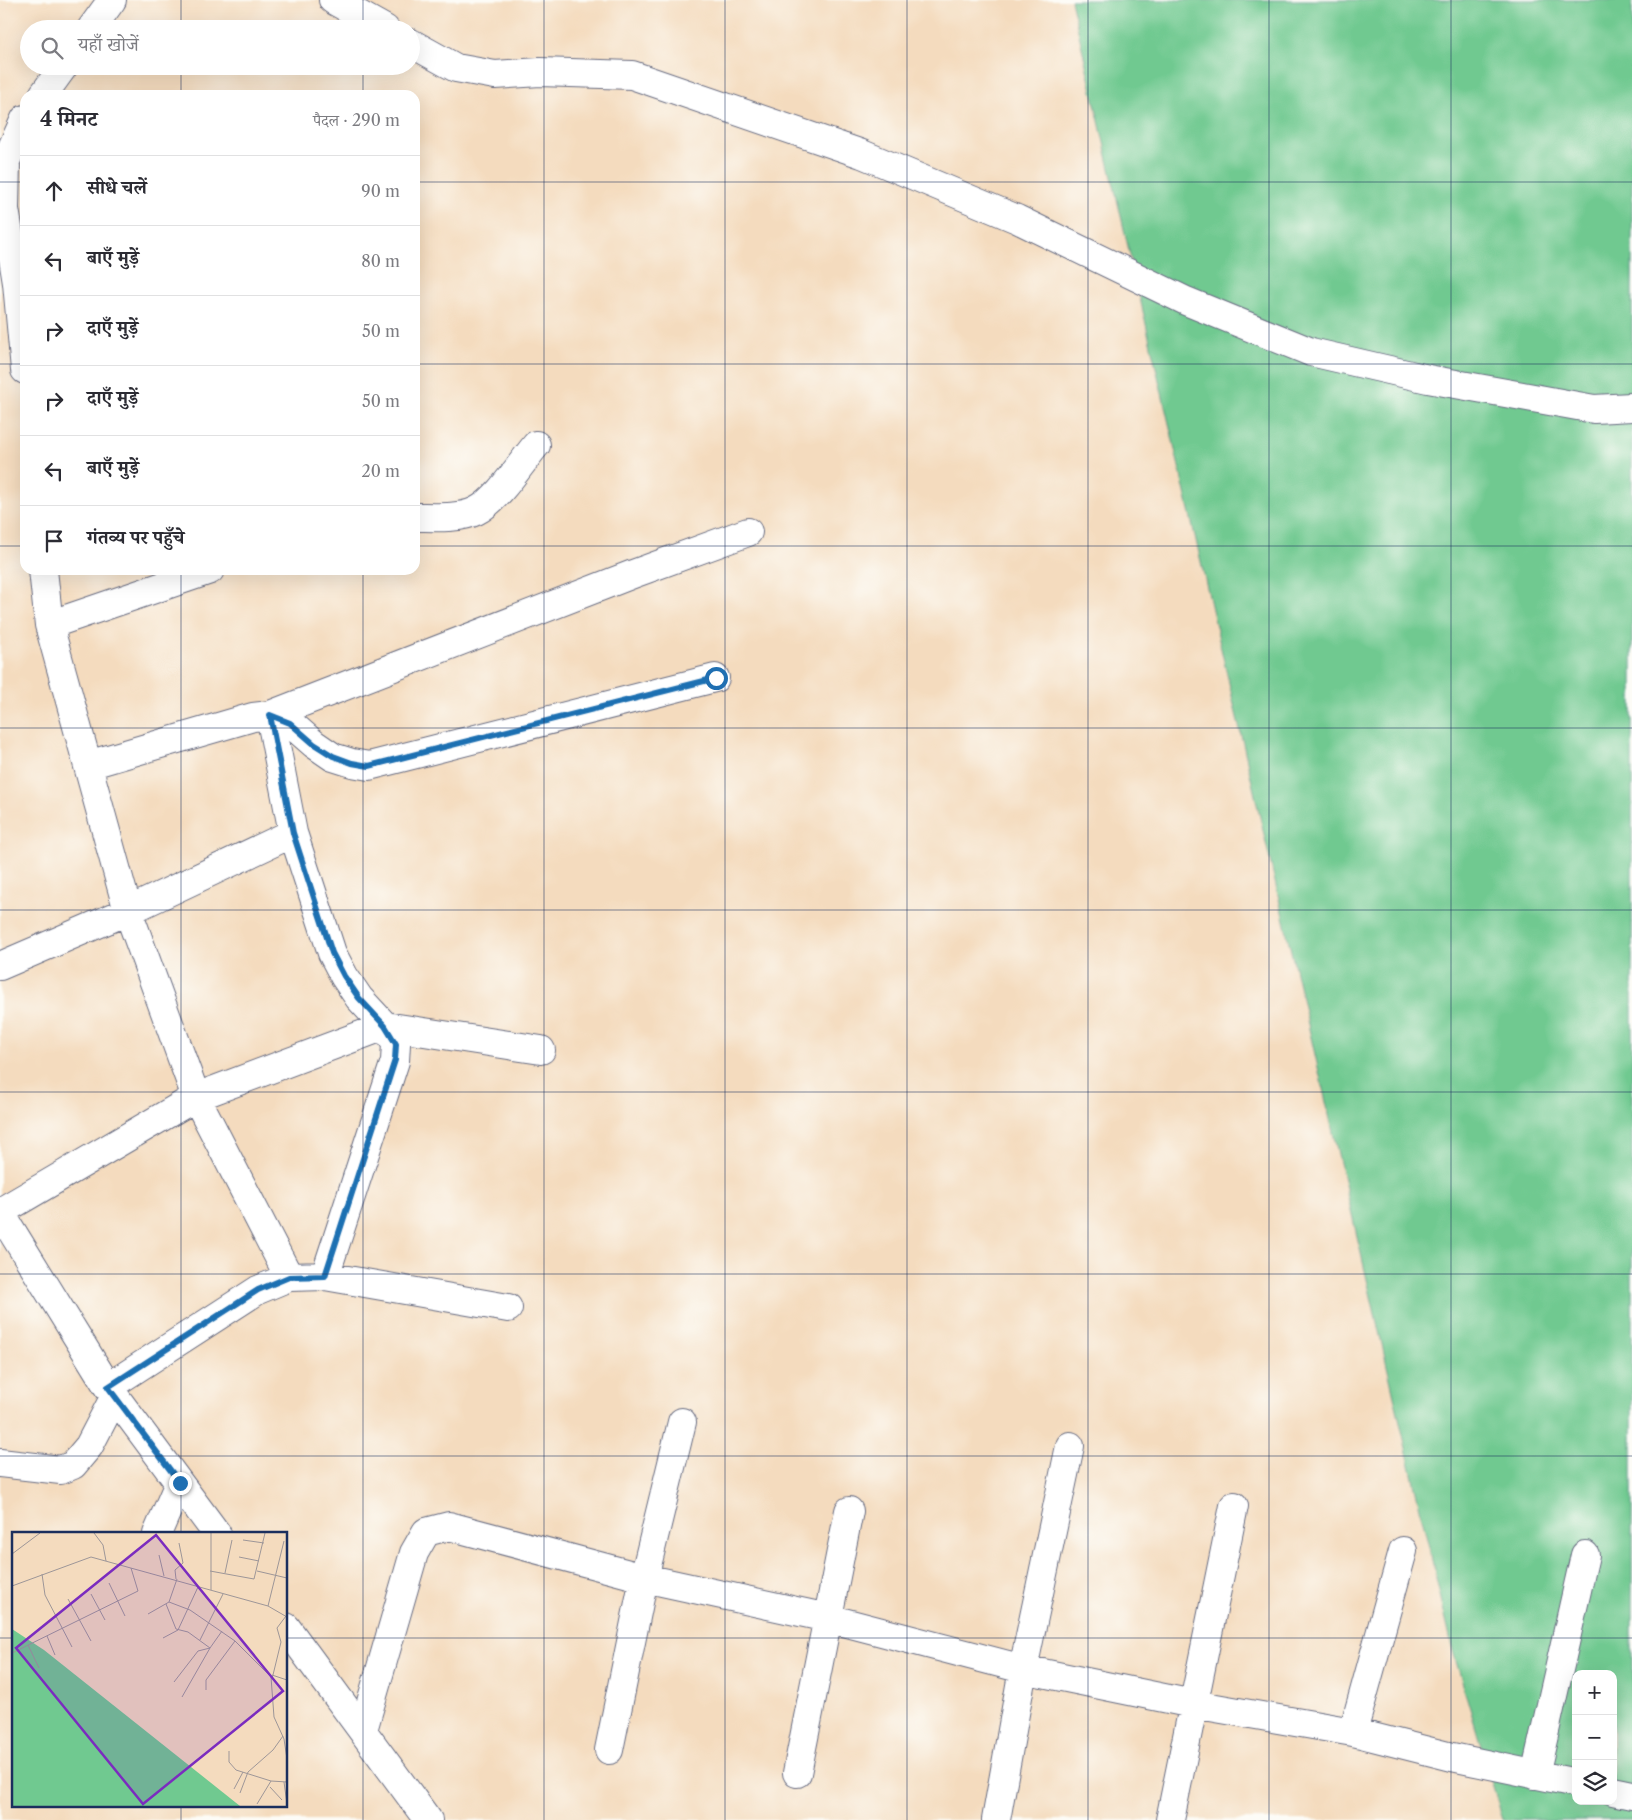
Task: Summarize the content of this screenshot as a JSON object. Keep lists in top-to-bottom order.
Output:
{
  "page": {
    "search": "यहाँ खोजें",
    "heading": ["4 मिनट", "पैदल · 290 m"],
    "list": [
      ["सीधे चलें", "90 m"],
      ["बाएँ मुड़ें", "80 m"],
      ["दाएँ मुड़ें", "50 m"],
      ["दाएँ मुड़ें", "50 m"],
      ["बाएँ मुड़ें", "20 m"],
      "गंतव्य पर पहुँचे"
    ],
    "map_buttons": ["+", "−"]
  }
}
